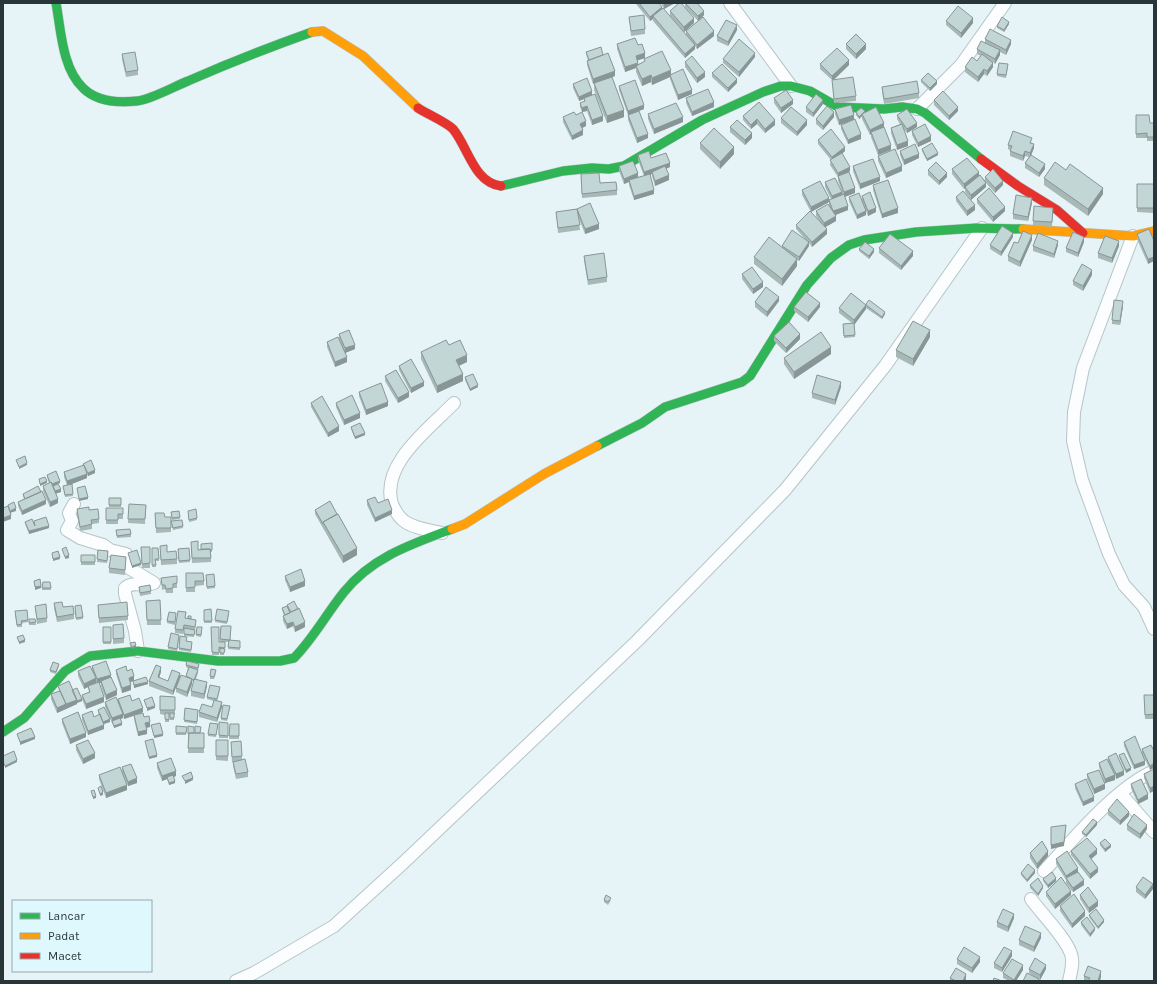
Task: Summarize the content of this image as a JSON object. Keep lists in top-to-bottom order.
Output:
{
  "legend": ["Lancar", "Padat", "Macet"]
}
